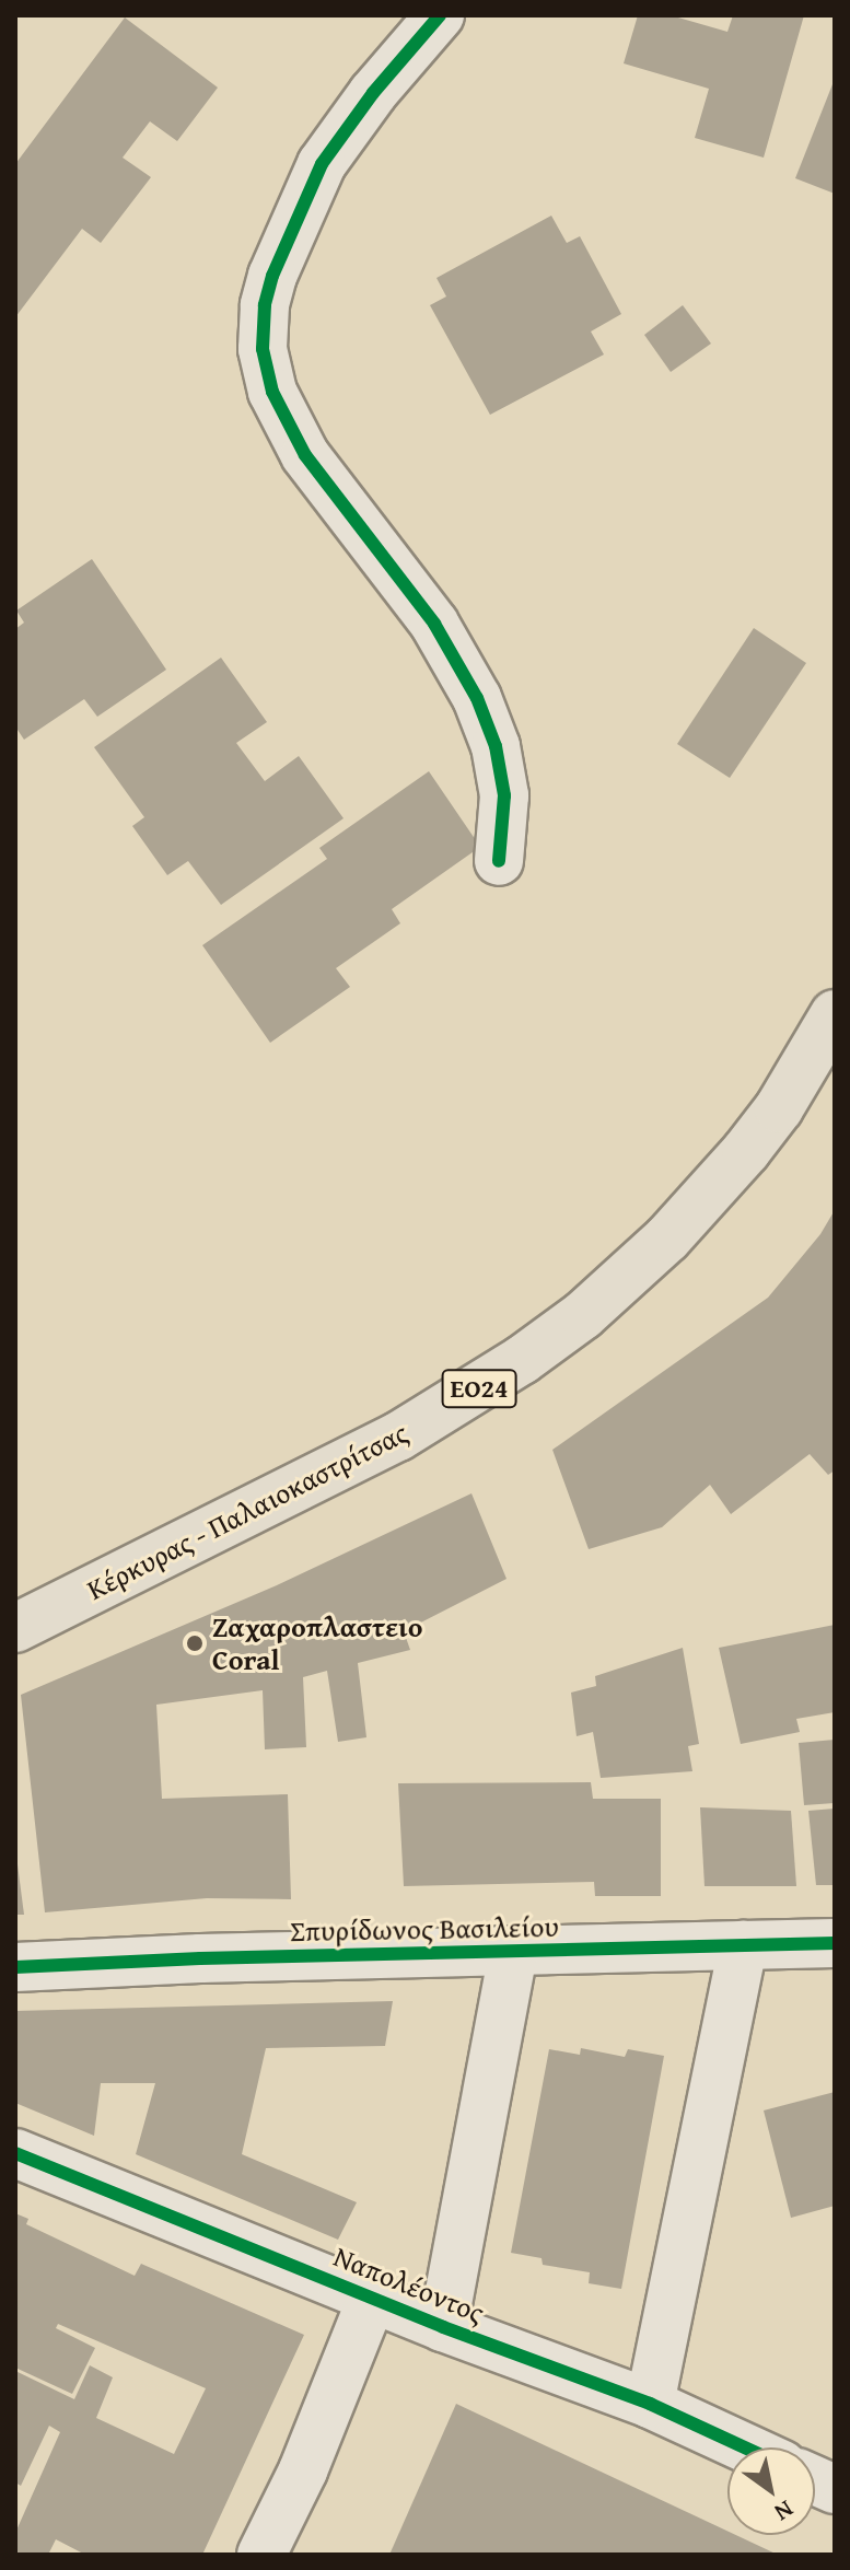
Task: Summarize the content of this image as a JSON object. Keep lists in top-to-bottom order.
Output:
{
  "streets": {
    "main road": ["ΕΟ24", "Κέρκυρας - Παλαιοκαστρίτσας"],
    "street": ["Σπυρίδωνος Βασιλείου", "Ναπολέοντος"]
  },
  "places": ["Ζαχαροπλαστειο Coral"],
  "north": "bottom right"
}
